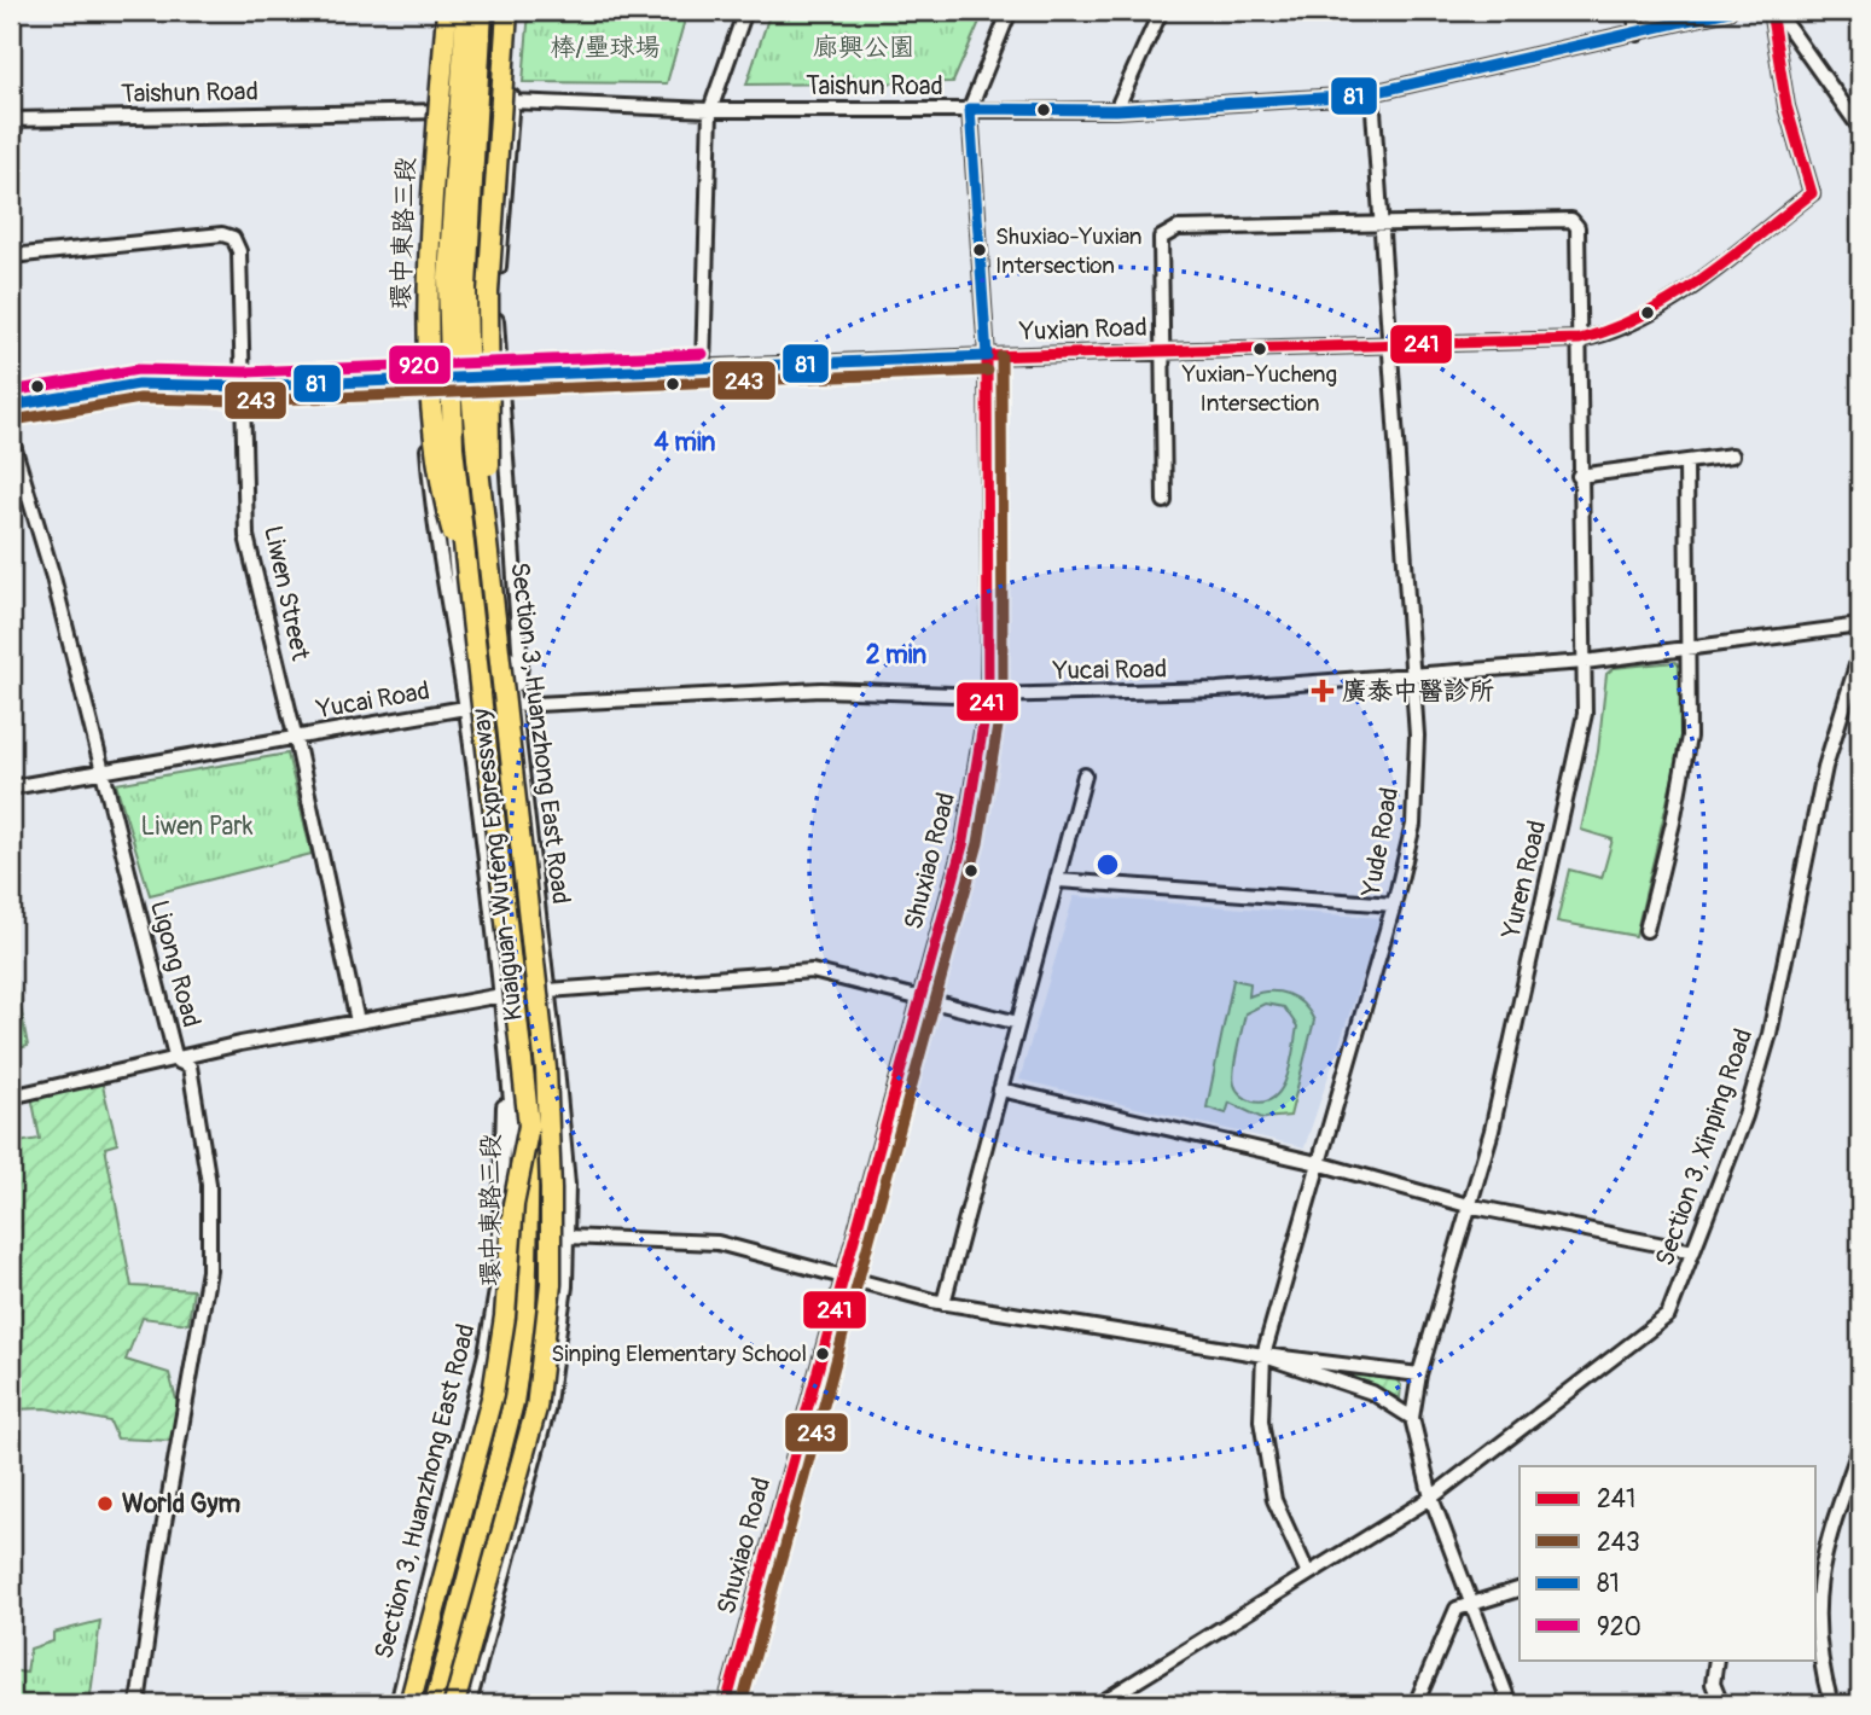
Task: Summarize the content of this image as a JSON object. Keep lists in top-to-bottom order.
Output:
{
  "streets": {
    "highway": ["Kuaiguan-Wufeng Expressway"],
    "street": [
      "Taishun Road",
      "環中東路三段",
      "Yuxian Road",
      "Liwen Street",
      "Yucai Road",
      "Section 3, Huanzhong East Road",
      "Yude Road",
      "Shuxiao Road",
      "Yuren Road",
      "Ligong Road",
      "Section 3, Xinping Road"
    ]
  },
  "crossings": [
    ["Taishun Road", "環中東路三段"],
    ["Taishun Road", "Section 3, Huanzhong East Road"],
    ["Taishun Road", "Yude Road"],
    ["Taishun Road", "Shuxiao Road"],
    ["環中東路三段", "Yuxian Road"],
    ["環中東路三段", "Yucai Road"],
    ["環中東路三段", "Section 3, Huanzhong East Road"],
    ["Yuxian Road", "Liwen Street"],
    ["Yuxian Road", "Section 3, Huanzhong East Road"],
    ["Yuxian Road", "Yude Road"],
    ["Yuxian Road", "Shuxiao Road"],
    ["Yuxian Road", "Yuren Road"],
    ["Liwen Street", "Yucai Road"],
    ["Yucai Road", "Section 3, Huanzhong East Road"],
    ["Yucai Road", "Yude Road"],
    ["Yucai Road", "Shuxiao Road"],
    ["Yucai Road", "Yuren Road"],
    ["Yucai Road", "Ligong Road"],
    ["Yude Road", "Yuren Road"],
    ["Yude Road", "Section 3, Xinping Road"]
  ],
  "parks": ["棒/壘球場", "廊興公園", "Liwen Park"],
  "places": {
    "other": [
      "Shuxiao-Yuxian Intersection",
      "Yuxian-Yucheng Intersection",
      "Sinping Elementary School",
      "World Gym"
    ],
    "health": ["廣泰中醫診所"]
  },
  "lines": [
    "transit line 241",
    "transit line 81",
    "transit line 920",
    "transit line 243"
  ],
  "legend": [
    "241",
    "243",
    "81",
    "920"
  ],
  "rings": ["4 min", "2 min"]
}
